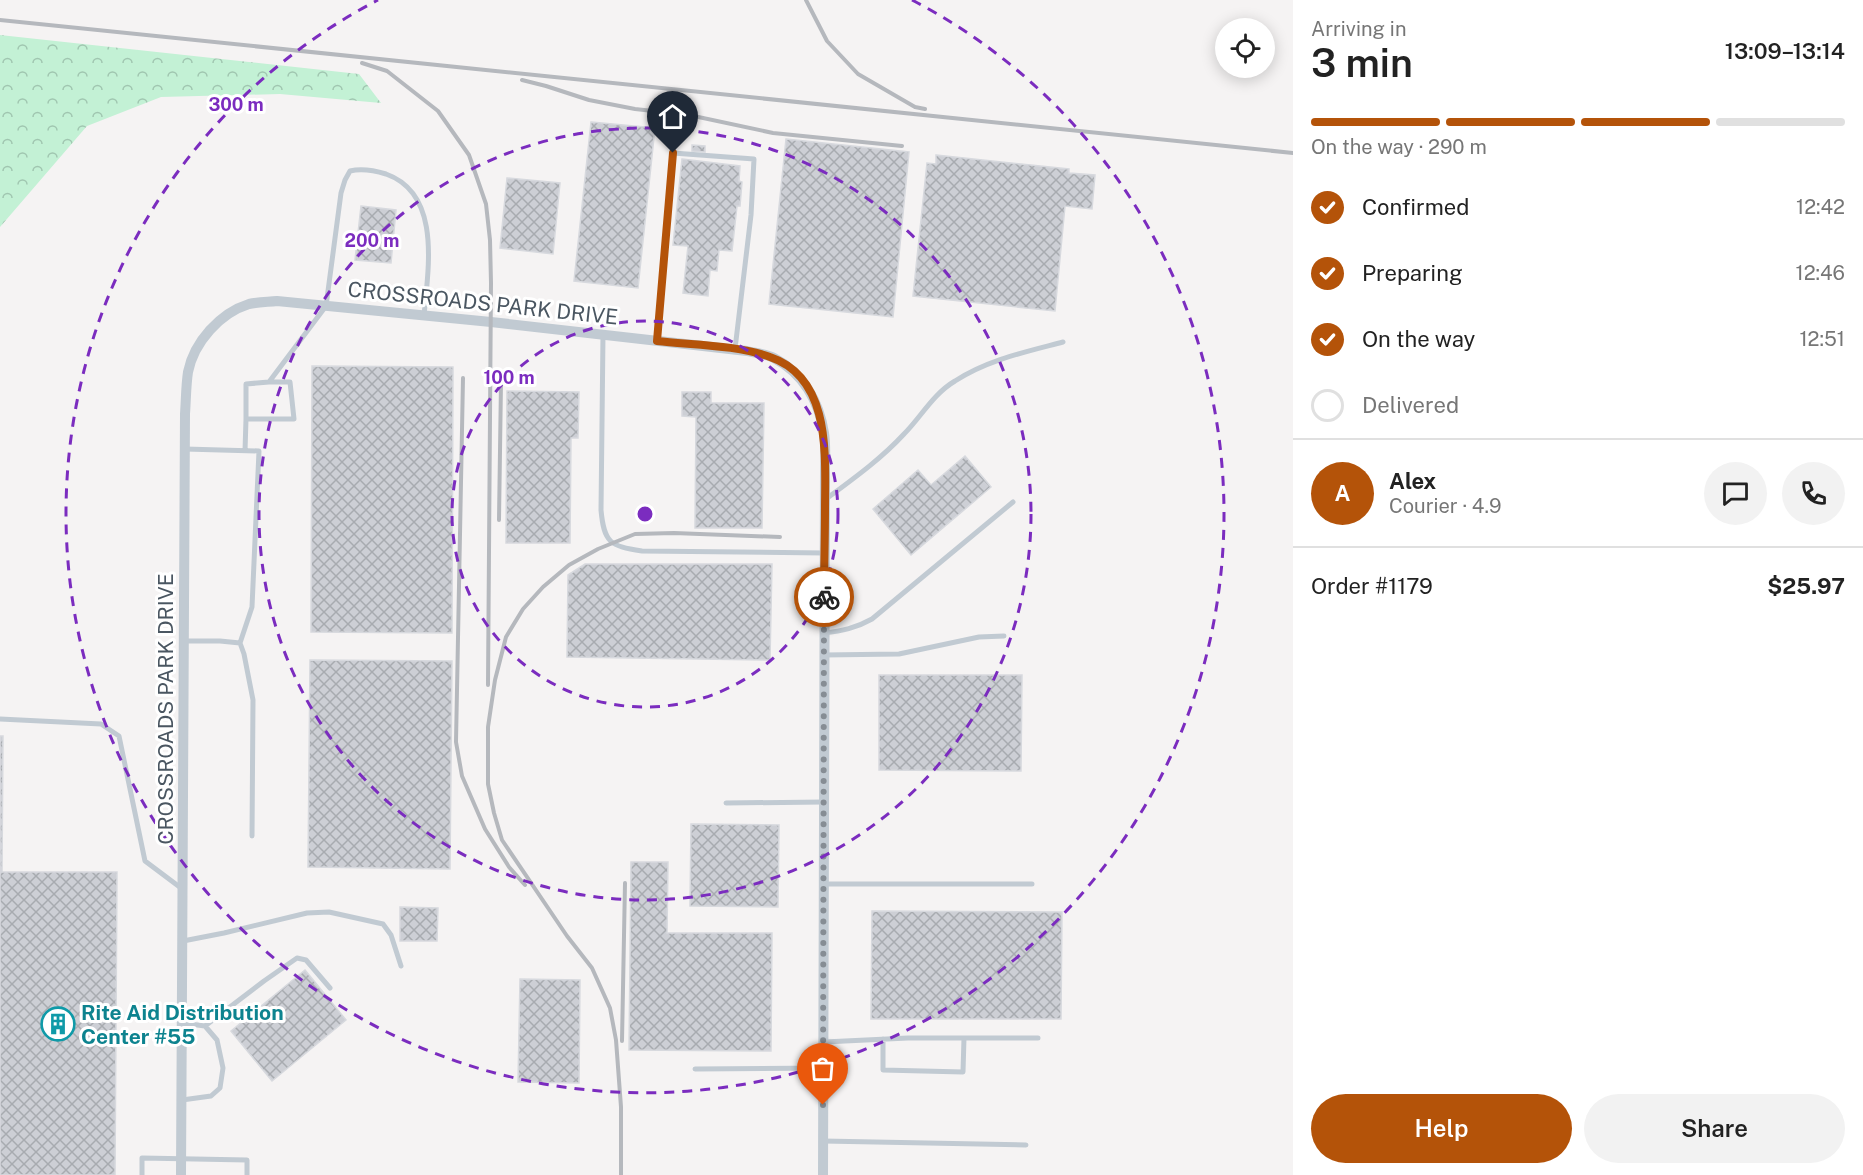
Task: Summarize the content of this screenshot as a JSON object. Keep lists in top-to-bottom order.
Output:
{
  "streets": {
    "street": ["CROSSROADS PARK DRIVE"]
  },
  "places": {
    "building": ["Rite Aid Distribution Center #55"]
  },
  "page": {
    "heading": ["3 min", "Arriving in", "13:09–13:14"],
    "panel": [
      "Alex",
      "Courier · 4.9",
      "Order #1179",
      "$25.97"
    ],
    "bar": "On the way · 290 m",
    "list": [
      ["Confirmed", "12:42"],
      ["Preparing", "12:46"],
      ["On the way", "12:51"],
      "Delivered"
    ],
    "round": "A",
    "buttons": ["Help", "Share"]
  },
  "rings": ["300 m", "200 m", "100 m"]
}
